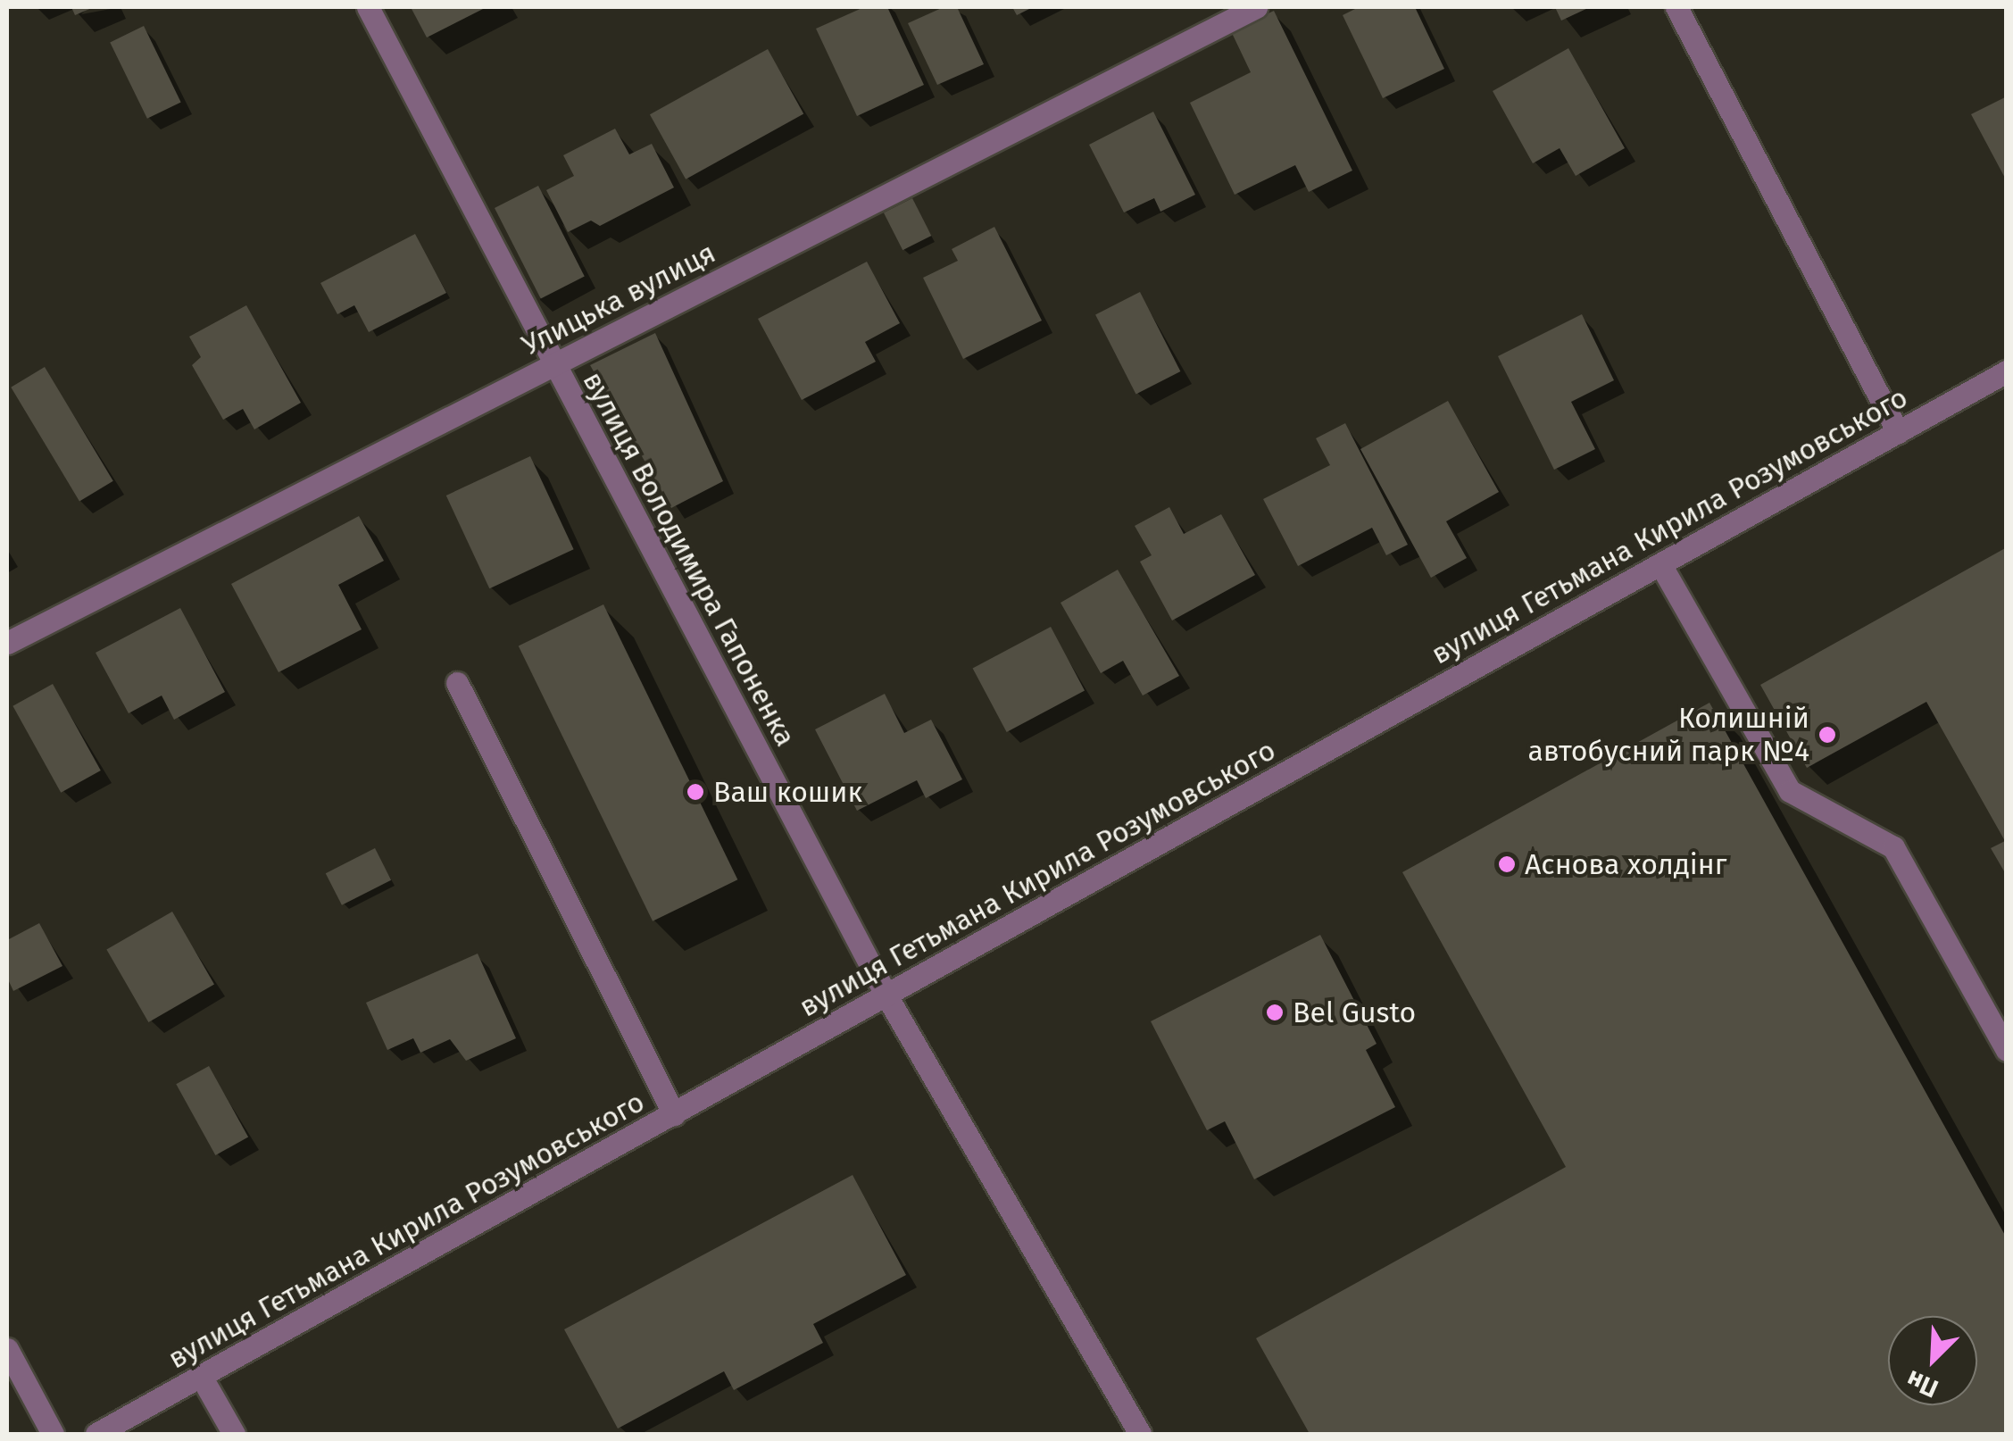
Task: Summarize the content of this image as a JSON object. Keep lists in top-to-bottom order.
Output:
{
  "streets": {
    "street": ["Улицька вулиця", "вулиця Гетьмана Кирила Розумовського", "вулиця Володимира Гапоненка"]
  },
  "crossings": [
    ["Улицька вулиця", "вулиця Володимира Гапоненка"],
    ["вулиця Гетьмана Кирила Розумовського", "вулиця Володимира Гапоненка"]
  ],
  "places": [
    "Колишній автобусний парк №4",
    "Ваш кошик",
    "Аснова холдінг",
    "Bel Gusto"
  ],
  "north": "bottom left"
}
